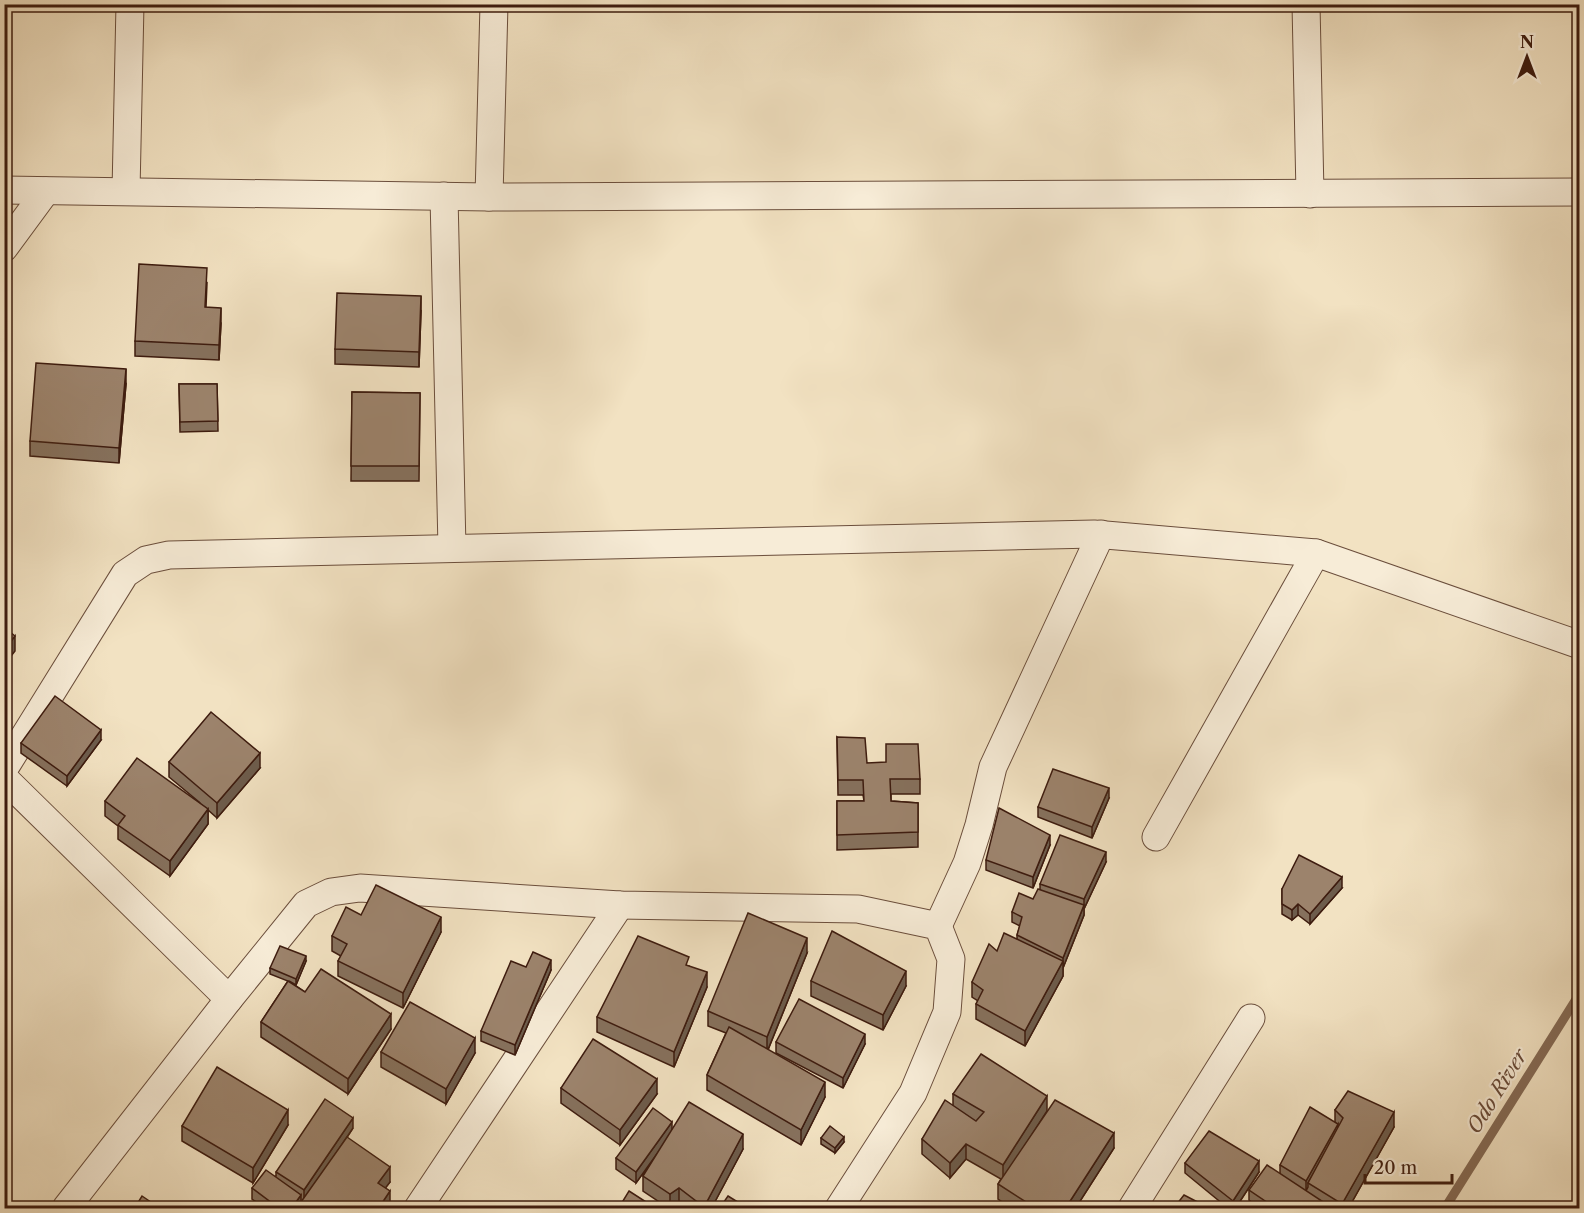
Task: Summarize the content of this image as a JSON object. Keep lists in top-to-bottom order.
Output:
{
  "water": ["Odo River"],
  "scale_bar": "20 m",
  "north": "top"
}
